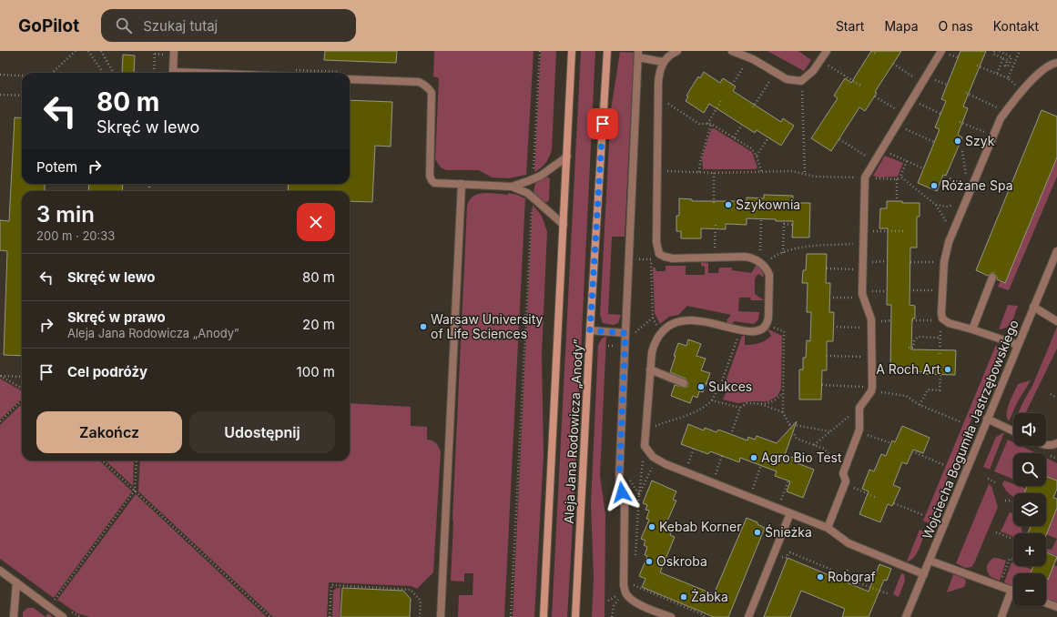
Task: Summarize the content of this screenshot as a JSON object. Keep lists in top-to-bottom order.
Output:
{
  "streets": {
    "main road": ["Aleja Jana Rodowicza „Anody”"],
    "street": ["Wojciecha Bogumiła Jastrzębowskiego"]
  },
  "places": [
    "Szyk",
    "Różane Spa",
    "Szykownia",
    "Warsaw University of Life Sciences",
    "A Roch Art",
    "Sukces",
    "Agro Bio Test",
    "Kebab Korner",
    "Śnieżka",
    "Oskroba",
    "Robgraf",
    "Żabka"
  ],
  "page": {
    "header": "GoPilot",
    "search": "Szukaj tutaj",
    "nav": [
      "Start",
      "Mapa",
      "O nas",
      "Kontakt"
    ],
    "turn": ["80 m", "Skręć w lewo"],
    "then": "Potem",
    "heading": ["3 min", "200 m · 20:33"],
    "list": [
      {
        "name": "Skręć w lewo",
        "value": "80 m"
      },
      {
        "name": "Skręć w prawo",
        "note": "Aleja Jana Rodowicza „Anody”",
        "value": "20 m"
      },
      {
        "name": "Cel podróży",
        "value": "100 m"
      }
    ],
    "buttons": ["Zakończ", "Udostępnij"],
    "map_buttons": ["+", "−"]
  }
}
